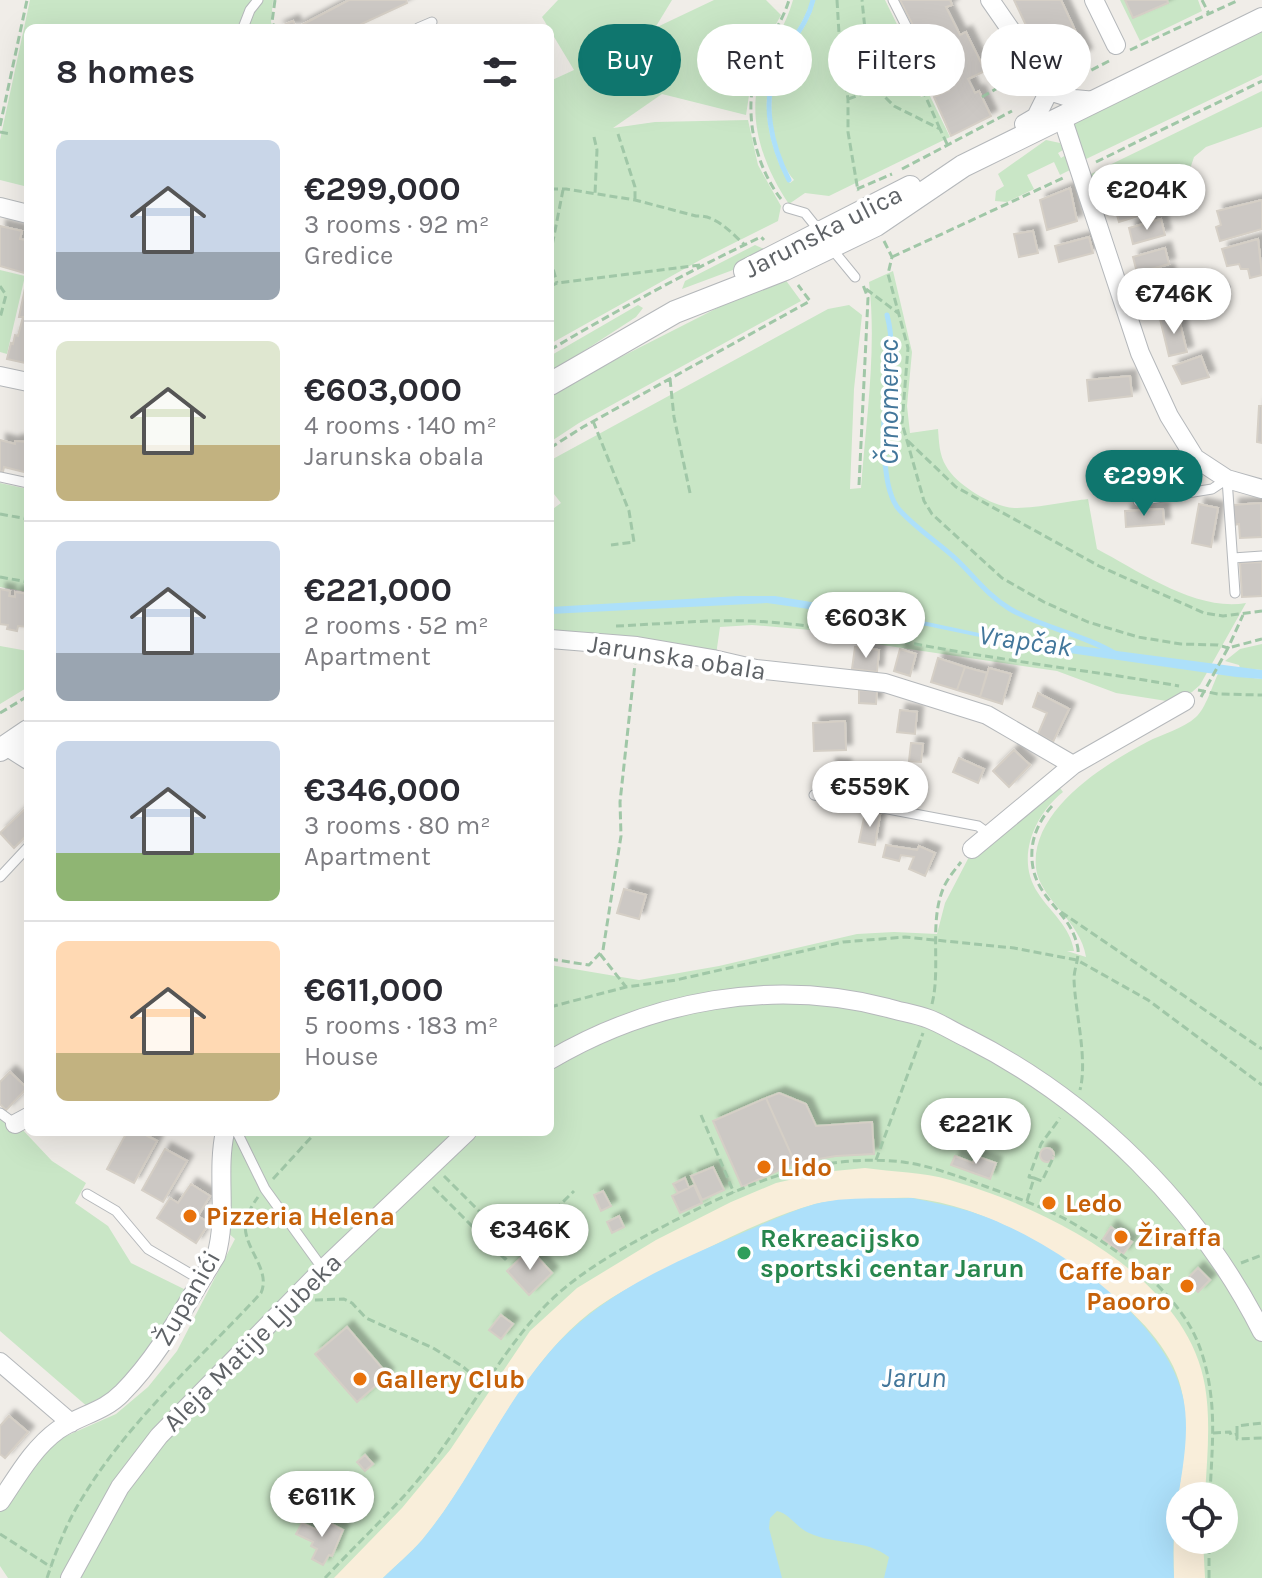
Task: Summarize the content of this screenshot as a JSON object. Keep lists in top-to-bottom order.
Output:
{
  "streets": {
    "street": [
      "Jarunska ulica",
      "Jarunska obala",
      "Županići",
      "Aleja Matije Ljubeka"
    ]
  },
  "water": ["Črnomerec", "Vrapčak", "Jarun"],
  "places": [
    "Lido",
    "Ledo",
    "Pizzeria Helena",
    "Žiraffa",
    "Rekreacijsko sportski centar Jarun",
    "Caffe bar Paooro",
    "Gallery Club"
  ],
  "page": {
    "chip": [
      "Buy",
      "Rent",
      "Filters",
      "New"
    ],
    "heading": "8 homes",
    "list": [
      {
        "name": "€299,000",
        "note": "3 rooms · 92 m² · Gredice"
      },
      {
        "name": "€603,000",
        "note": "4 rooms · 140 m² · Jarunska obala"
      },
      {
        "name": "€221,000",
        "note": "2 rooms · 52 m² · Apartment"
      },
      {
        "name": "€346,000",
        "note": "3 rooms · 80 m² · Apartment"
      },
      {
        "name": "€611,000",
        "note": "5 rooms · 183 m² · House"
      }
    ],
    "price": [
      "€204K",
      "€746K",
      "€299K",
      "€603K",
      "€559K",
      "€221K",
      "€346K",
      "€611K"
    ]
  }
}
